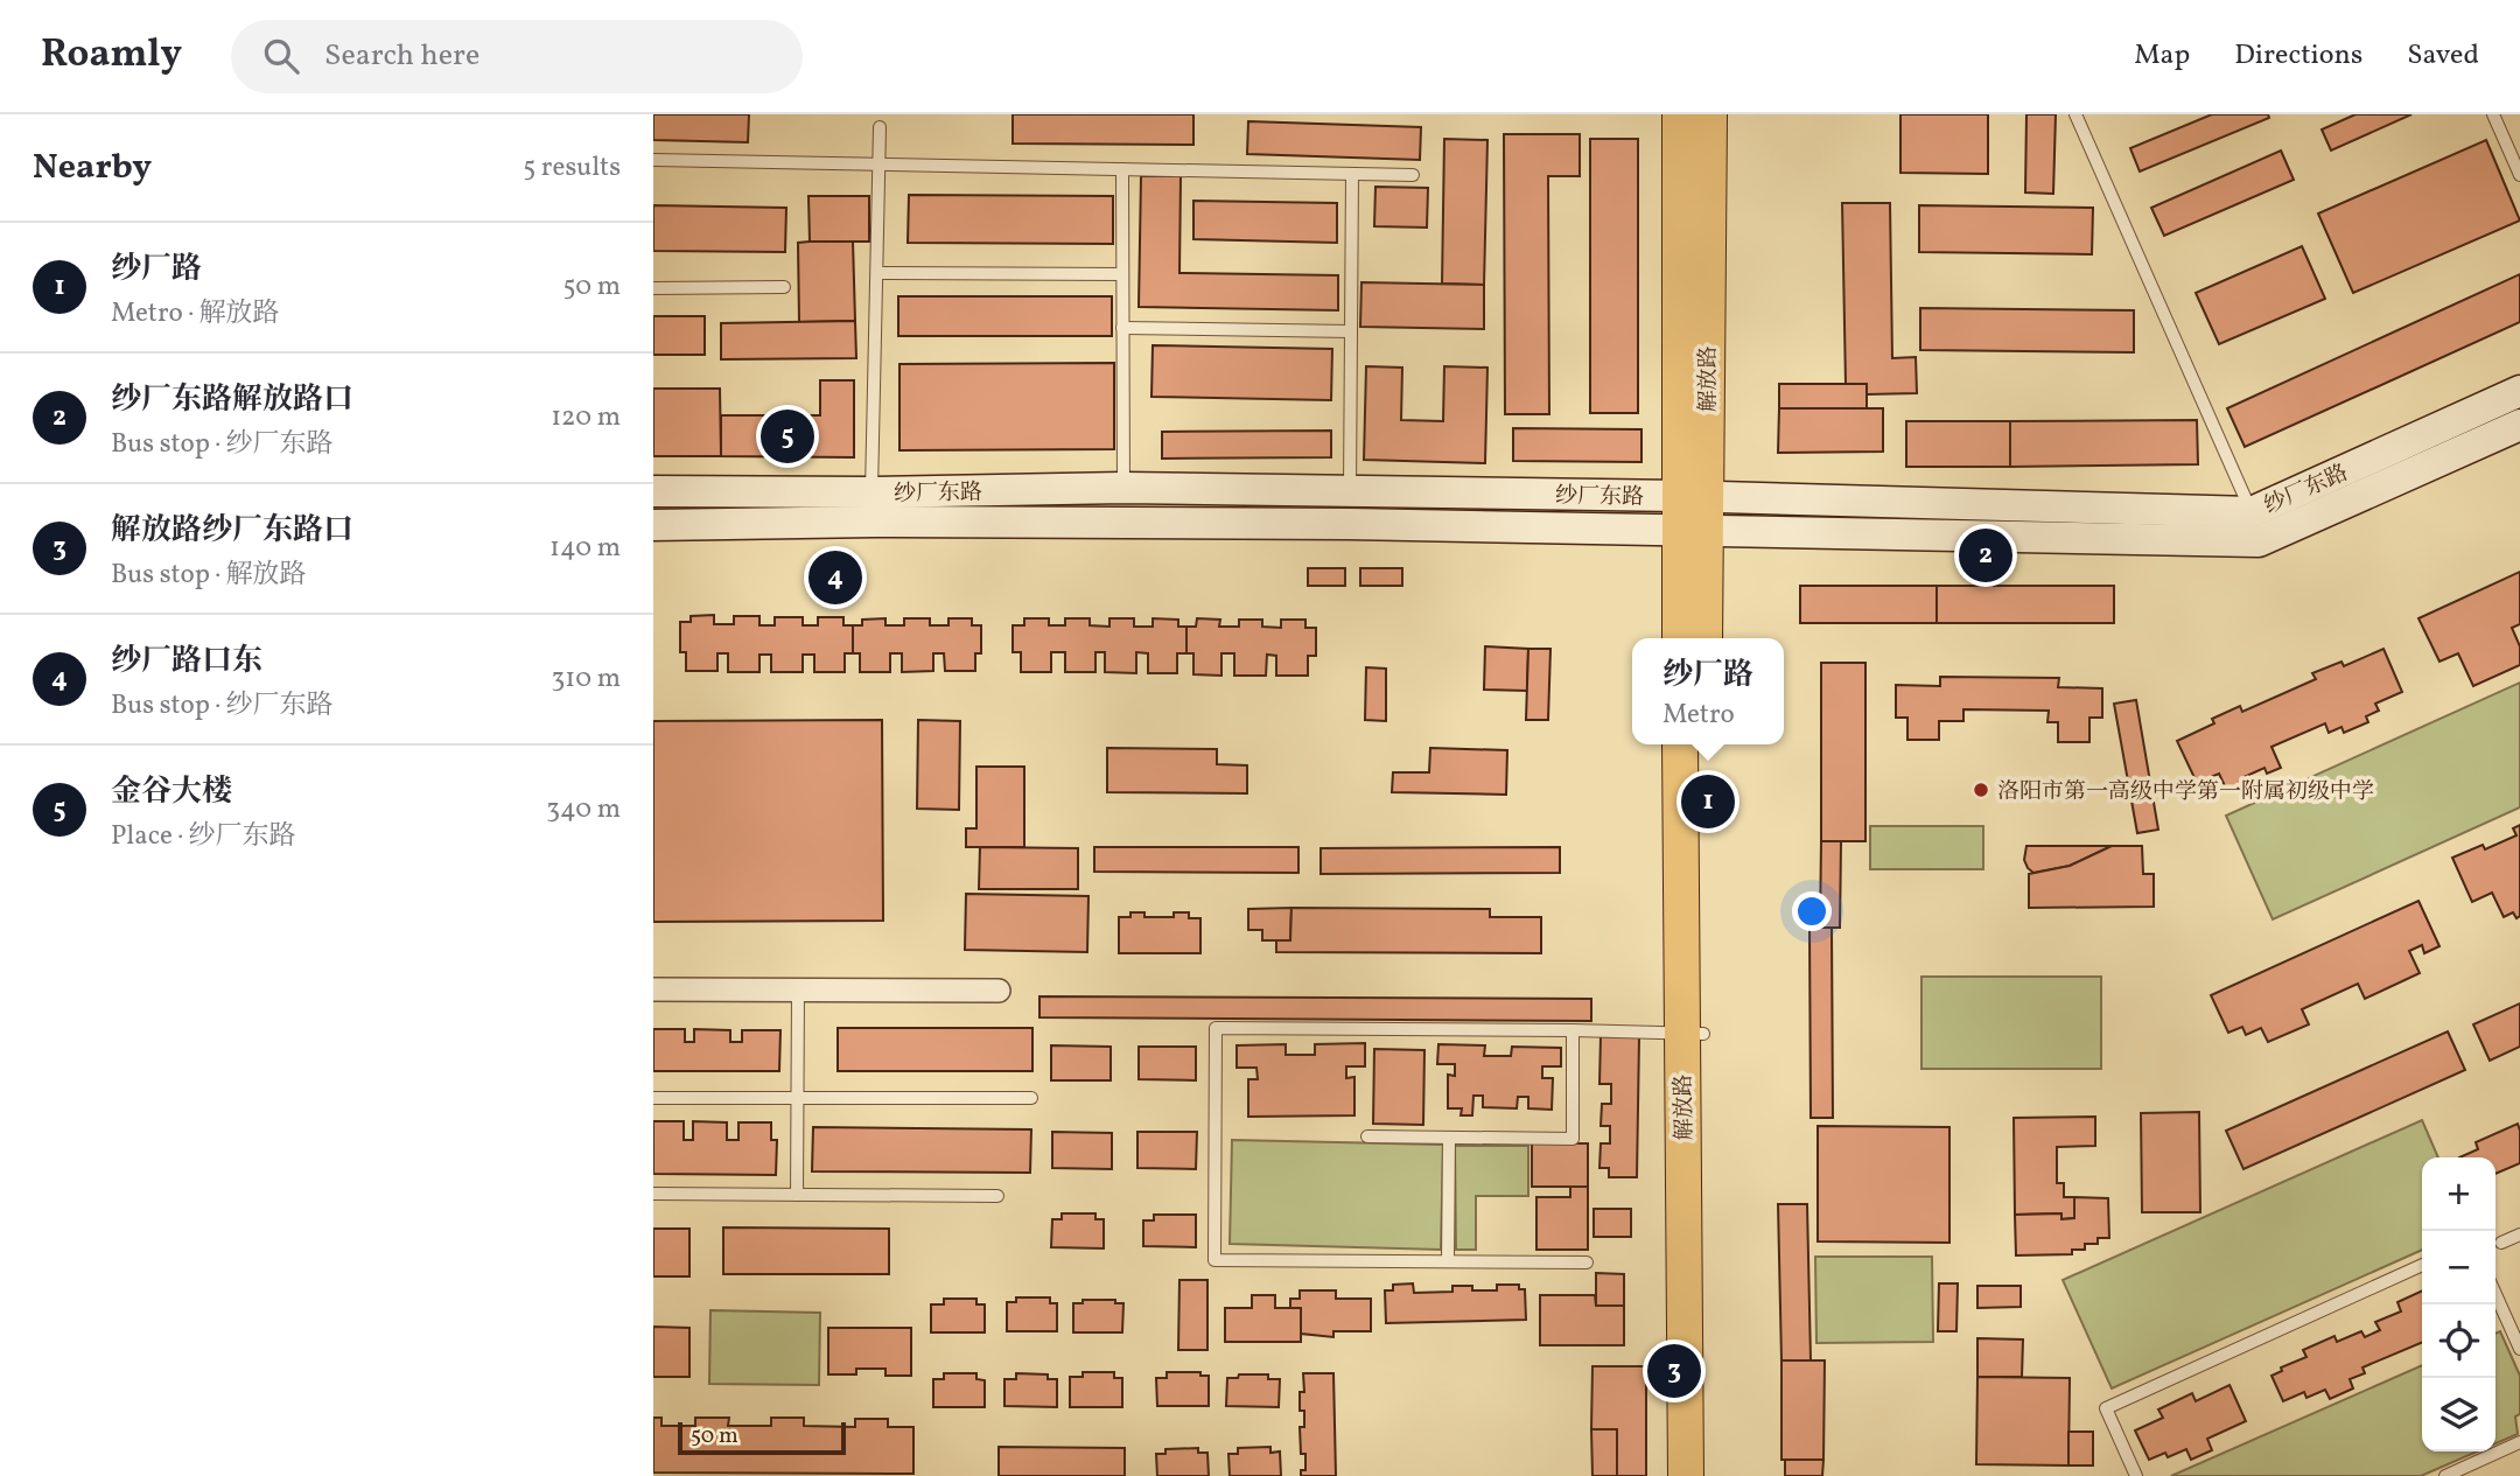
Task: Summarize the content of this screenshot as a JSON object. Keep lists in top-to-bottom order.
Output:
{
  "streets": {
    "main road": ["解放路", "纱厂东路"]
  },
  "crossings": [
    ["解放路", "纱厂东路"]
  ],
  "places": ["洛阳市第一高级中学第一附属初级中学"],
  "scale_bar": "50 m",
  "page": {
    "header": "Roamly",
    "search": "Search here",
    "nav": ["Map", "Directions", "Saved"],
    "heading": ["Nearby", "5 results"],
    "list": [
      {
        "mark": "1",
        "name": "纱厂路",
        "note": "Metro · 解放路",
        "value": "50 m"
      },
      {
        "mark": "2",
        "name": "纱厂东路解放路口",
        "note": "Bus stop · 纱厂东路",
        "value": "120 m"
      },
      {
        "mark": "3",
        "name": "解放路纱厂东路口",
        "note": "Bus stop · 解放路",
        "value": "140 m"
      },
      {
        "mark": "4",
        "name": "纱厂路口东",
        "note": "Bus stop · 纱厂东路",
        "value": "310 m"
      },
      {
        "mark": "5",
        "name": "金谷大楼",
        "note": "Place · 纱厂东路",
        "value": "340 m"
      }
    ],
    "pins": [
      "5",
      "2",
      "4",
      "1",
      "3"
    ],
    "popup": ["纱厂路", "Metro"],
    "map_buttons": ["+", "−"],
    "scale": "50 m"
  }
}
